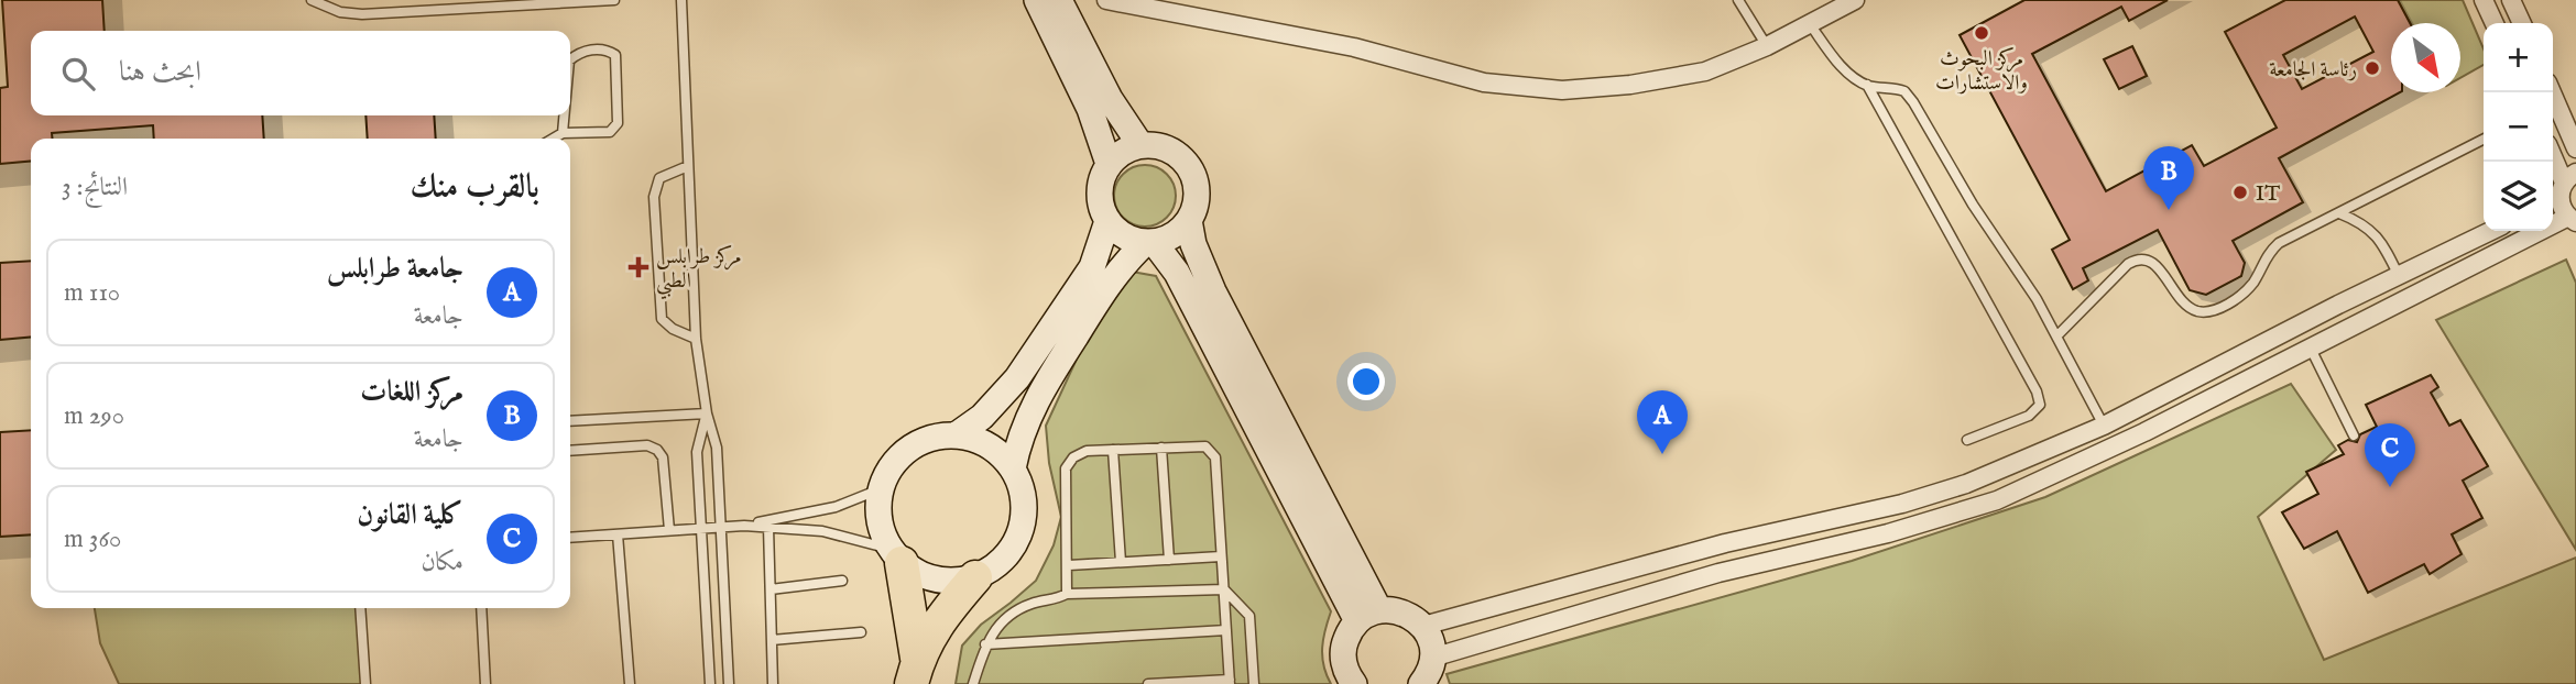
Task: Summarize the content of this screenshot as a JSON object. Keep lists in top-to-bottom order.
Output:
{
  "places": {
    "other": ["مركز البحوث والاستشارات", "رئاسة الجامعة", "IT"],
    "health": ["مركز طرابلس الطبي"]
  },
  "north": "bottom right",
  "page": {
    "map_buttons": ["+", "−"],
    "search": "ابحث هنا",
    "heading": ["بالقرب منك", "النتائج: 3"],
    "pins": ["B", "A", "C"],
    "list": [
      {
        "mark": "A",
        "name": "جامعة طرابلس",
        "note": "جامعة",
        "value": "110 m"
      },
      {
        "mark": "B",
        "name": "مركز اللغات",
        "note": "جامعة",
        "value": "290 m"
      },
      {
        "mark": "C",
        "name": "كلية القانون",
        "note": "مكان",
        "value": "360 m"
      }
    ]
  }
}
